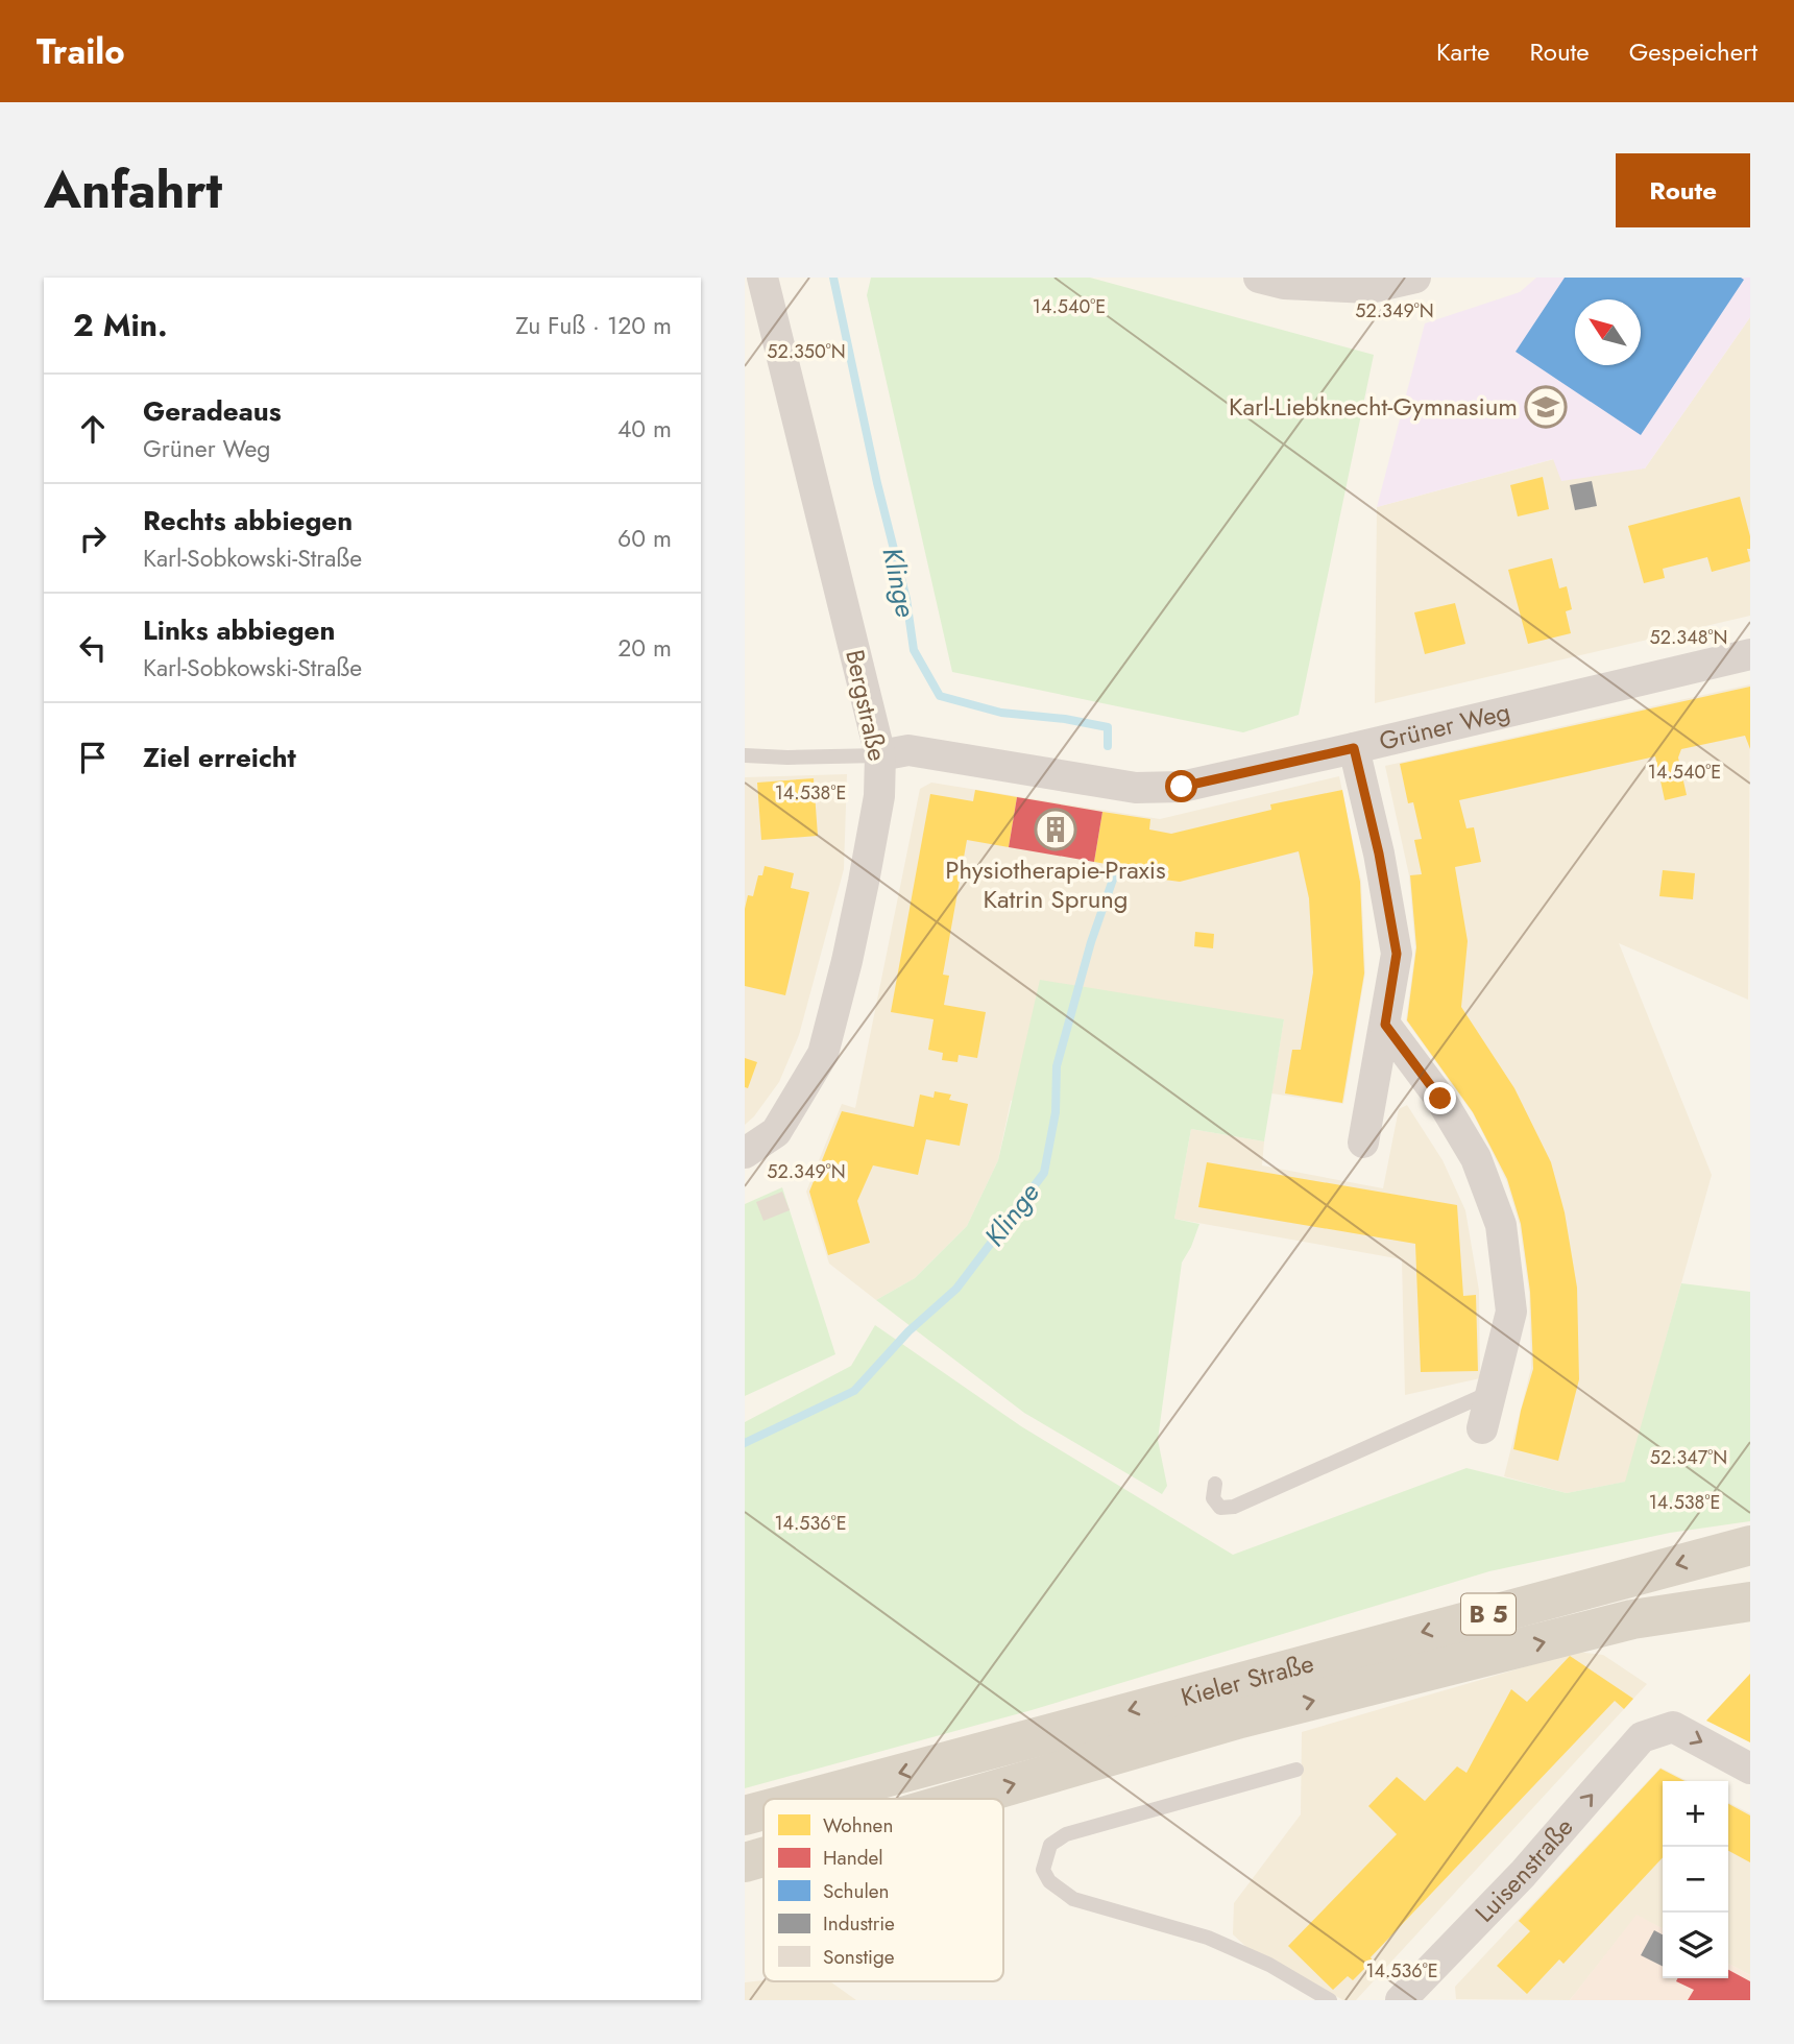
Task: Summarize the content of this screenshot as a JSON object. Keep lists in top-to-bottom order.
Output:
{
  "streets": {
    "main road": ["B 5", "Kieler Straße"],
    "street": ["Bergstraße", "Grüner Weg", "Luisenstraße"]
  },
  "crossings": [
    ["Bergstraße", "Grüner Weg"]
  ],
  "one_way": ["Luisenstraße"],
  "water": ["Klinge"],
  "places": {
    "school or university": ["Karl-Liebknecht-Gymnasium"],
    "building": ["Physiotherapie-Praxis Katrin Sprung"]
  },
  "legend": [
    "Wohnen",
    "Handel",
    "Schulen",
    "Industrie",
    "Sonstige"
  ],
  "north": "top left",
  "page": {
    "header": "Trailo",
    "nav": ["Karte", "Route", "Gespeichert"],
    "title": "Anfahrt",
    "buttons": "Route",
    "heading": ["2 Min.", "Zu Fuß · 120 m"],
    "list": [
      ["Geradeaus", "Grüner Weg", "40 m"],
      ["Rechts abbiegen", "Karl-Sobkowski-Straße", "60 m"],
      ["Links abbiegen", "Karl-Sobkowski-Straße", "20 m"],
      "Ziel erreicht"
    ],
    "map_buttons": ["+", "−"]
  },
  "coordinates": [
    "14.540°E",
    "52.349°N",
    "52.350°N",
    "52.348°N",
    "14.538°E",
    "52.347°N",
    "14.536°E"
  ]
}
